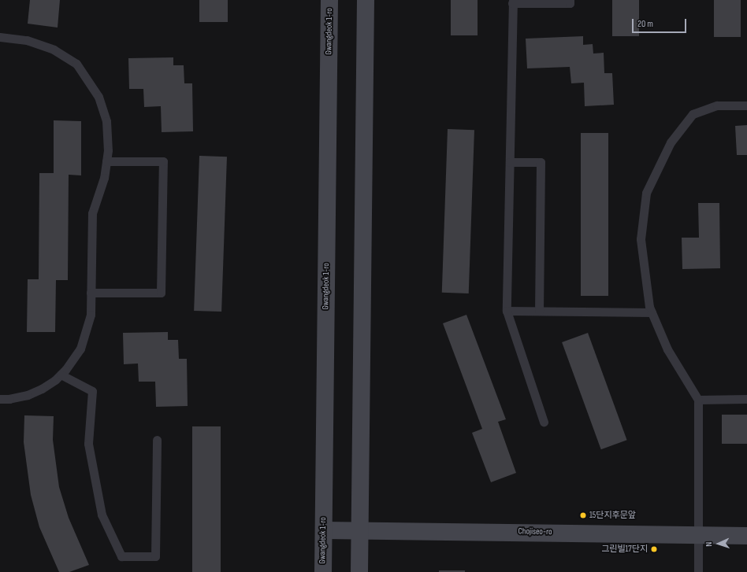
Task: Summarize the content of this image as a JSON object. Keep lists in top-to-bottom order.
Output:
{
  "streets": {
    "street": ["Gwangdeok 1-ro", "Chojiseo-ro"]
  },
  "crossings": [
    ["Gwangdeok 1-ro", "Chojiseo-ro"]
  ],
  "places": ["15단지후문앞", "그린빌17단지"],
  "scale_bar": "20 m",
  "north": "left"
}
